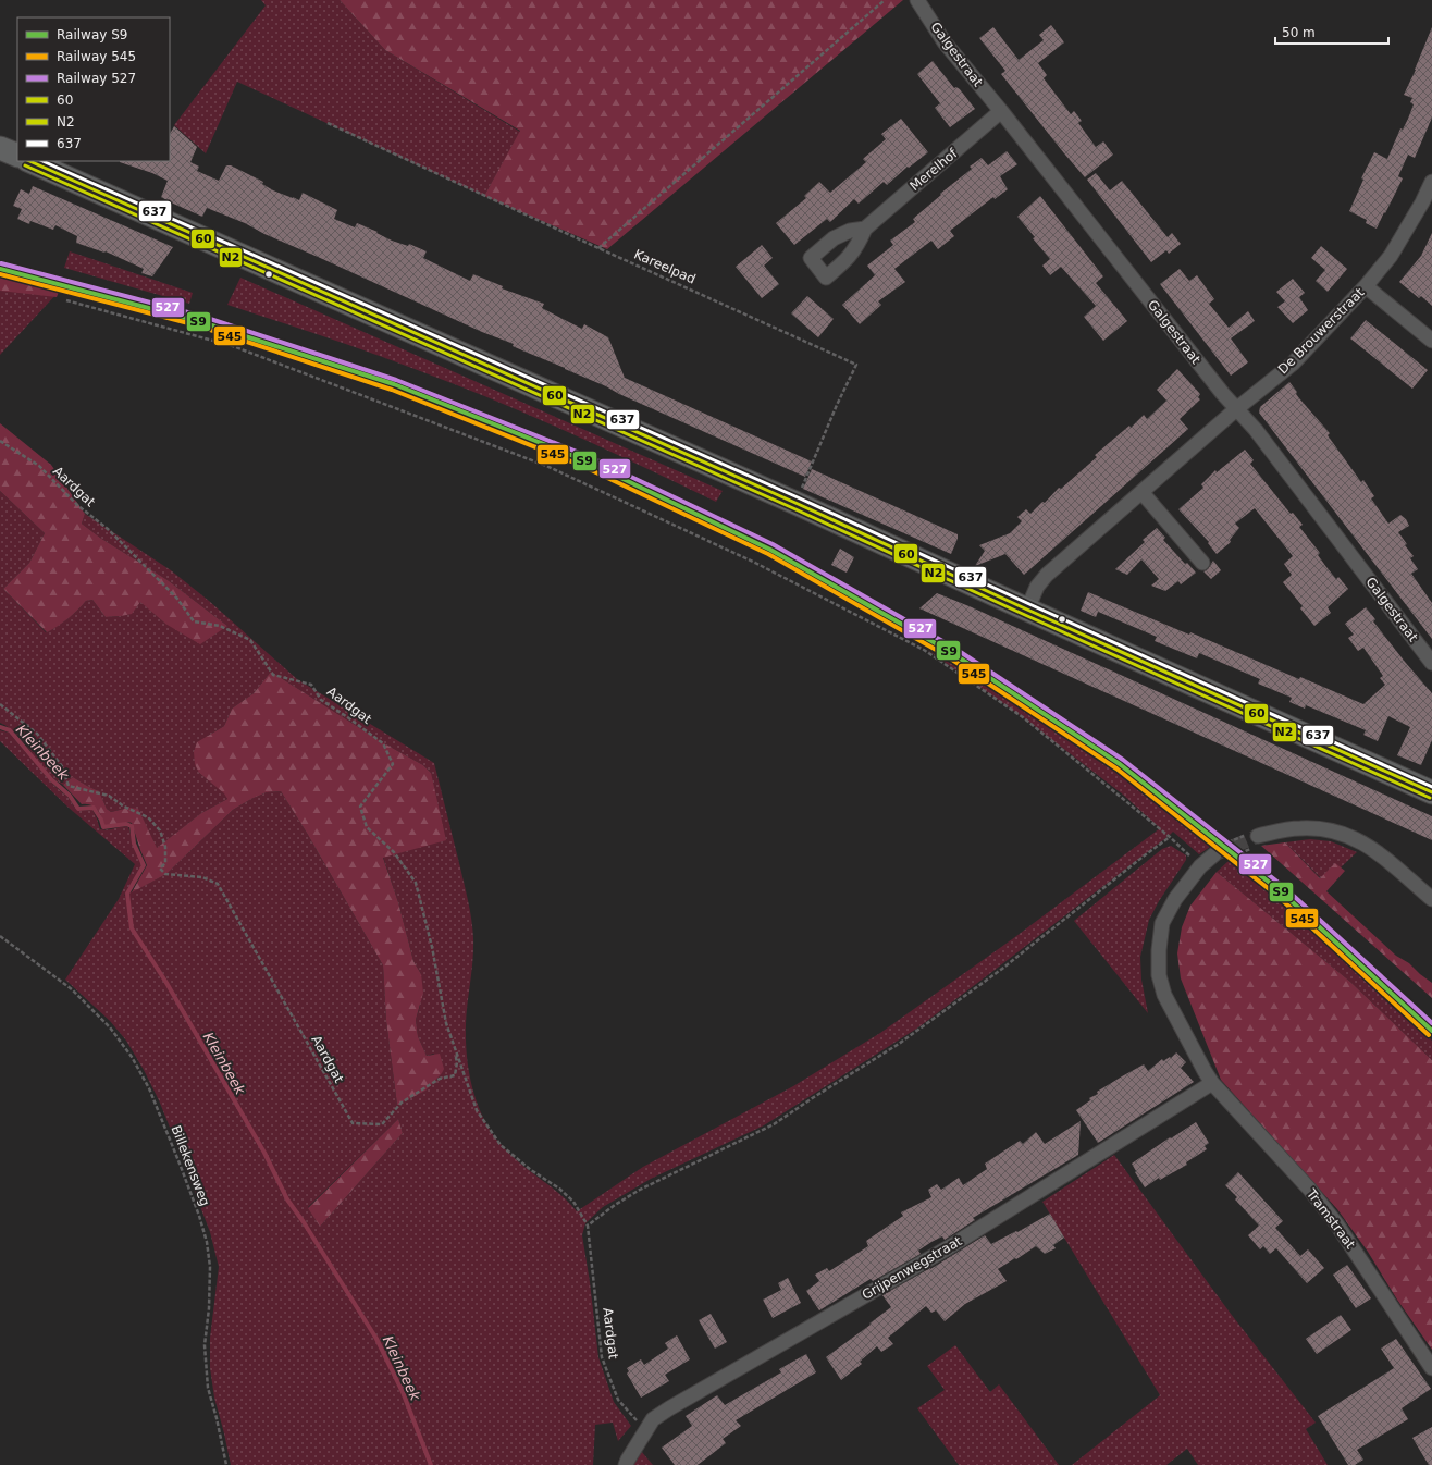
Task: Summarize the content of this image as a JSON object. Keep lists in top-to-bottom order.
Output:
{
  "streets": {
    "street": [
      "Galgestraat",
      "Merelhof",
      "De Brouwerstraat",
      "Tramstraat",
      "Grijpenwegstraat"
    ],
    "path": ["Kareelpad", "Aardgat", "Billekensweg"]
  },
  "crossings": [
    ["Galgestraat", "Merelhof"],
    ["Galgestraat", "De Brouwerstraat"],
    ["Aardgat", "Grijpenwegstraat"],
    ["Tramstraat", "Grijpenwegstraat"]
  ],
  "water": ["Kleinbeek"],
  "lines": [
    "transit line 60",
    "transit line 637",
    "transit line N2",
    "rail line 527",
    "rail line S9",
    "rail line 545"
  ],
  "legend": [
    "Railway S9",
    "Railway 545",
    "Railway 527",
    "60",
    "N2",
    "637"
  ],
  "scale_bar": "50 m"
}
